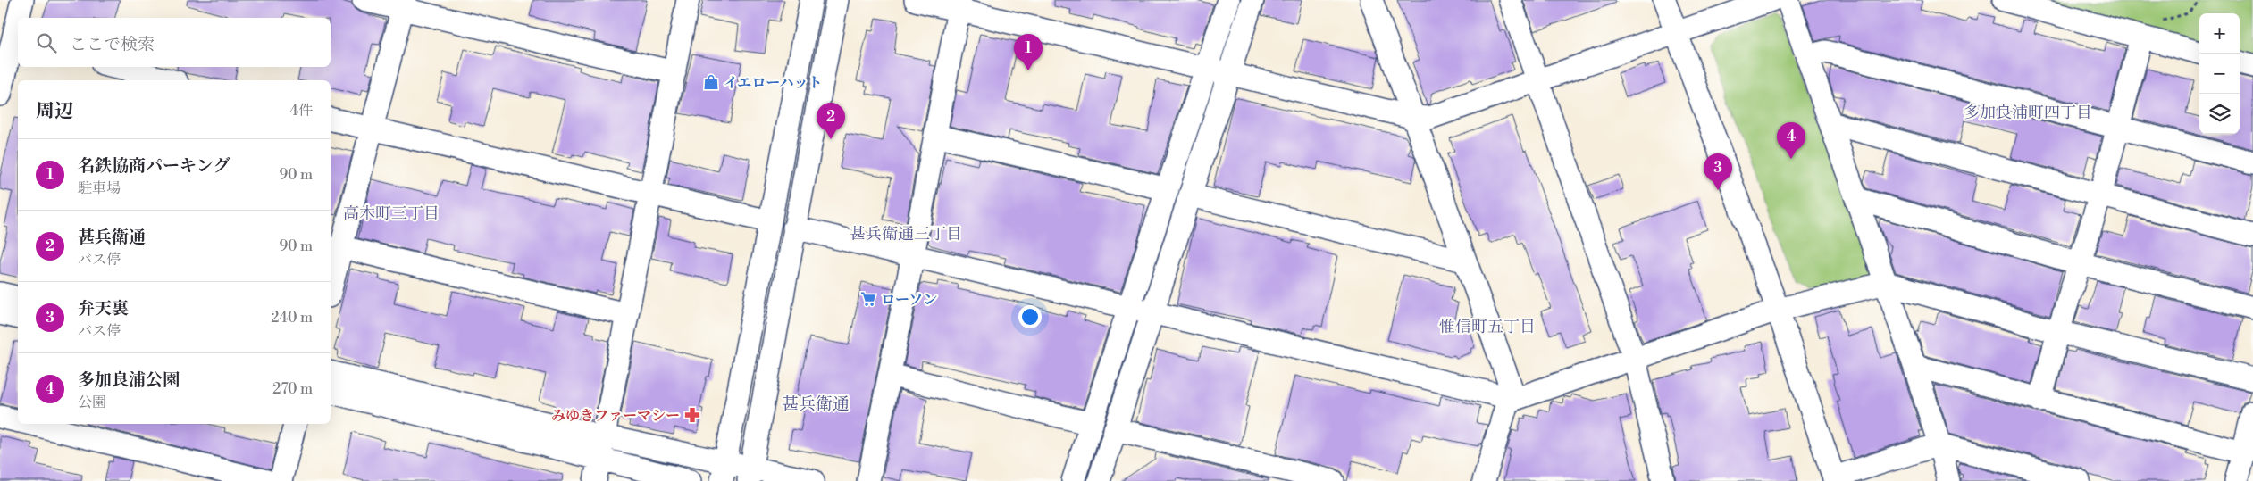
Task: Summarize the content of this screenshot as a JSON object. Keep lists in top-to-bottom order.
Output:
{
  "districts": [
    "多加良浦町四丁目",
    "高木町三丁目",
    "甚兵衛通三丁目",
    "惟信町五丁目",
    "甚兵衛通"
  ],
  "places": {
    "shop": ["イエローハット"],
    "supermarket": ["ローソン"],
    "pharmacy": ["みゆきファーマシー"]
  },
  "page": {
    "map_buttons": ["+", "−"],
    "search": "ここで検索",
    "pins": [
      "1",
      "2",
      "4",
      "3"
    ],
    "heading": ["周辺", "4件"],
    "list": [
      {
        "mark": "1",
        "name": "名鉄協商パーキング",
        "note": "駐車場",
        "value": "90 m"
      },
      {
        "mark": "2",
        "name": "甚兵衛通",
        "note": "バス停",
        "value": "90 m"
      },
      {
        "mark": "3",
        "name": "弁天裏",
        "note": "バス停",
        "value": "240 m"
      },
      {
        "mark": "4",
        "name": "多加良浦公園",
        "note": "公園",
        "value": "270 m"
      }
    ]
  }
}
